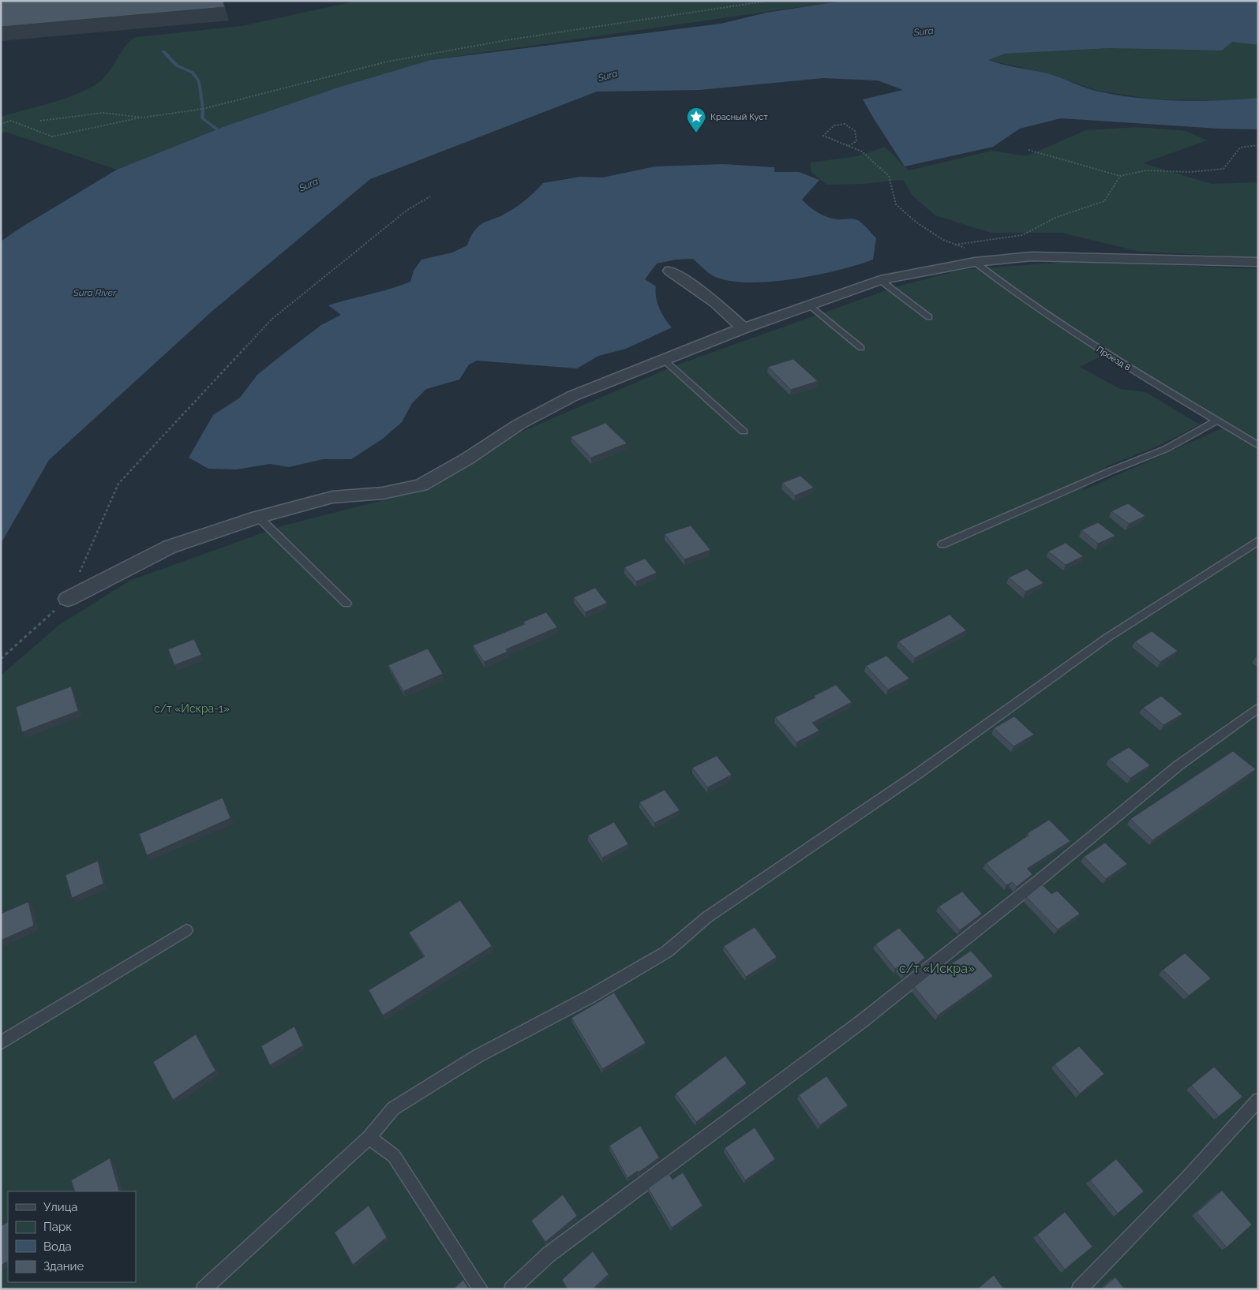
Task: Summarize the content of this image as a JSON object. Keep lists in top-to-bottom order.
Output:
{
  "streets": {
    "lane": ["Проезд 8"]
  },
  "water": ["Sura", "Sura River"],
  "parks": ["с/т «Искра-1»", "с/т «Искра»"],
  "places": {
    "place": ["Красный Куст"]
  },
  "legend": [
    "Улица",
    "Парк",
    "Вода",
    "Здание"
  ]
}
